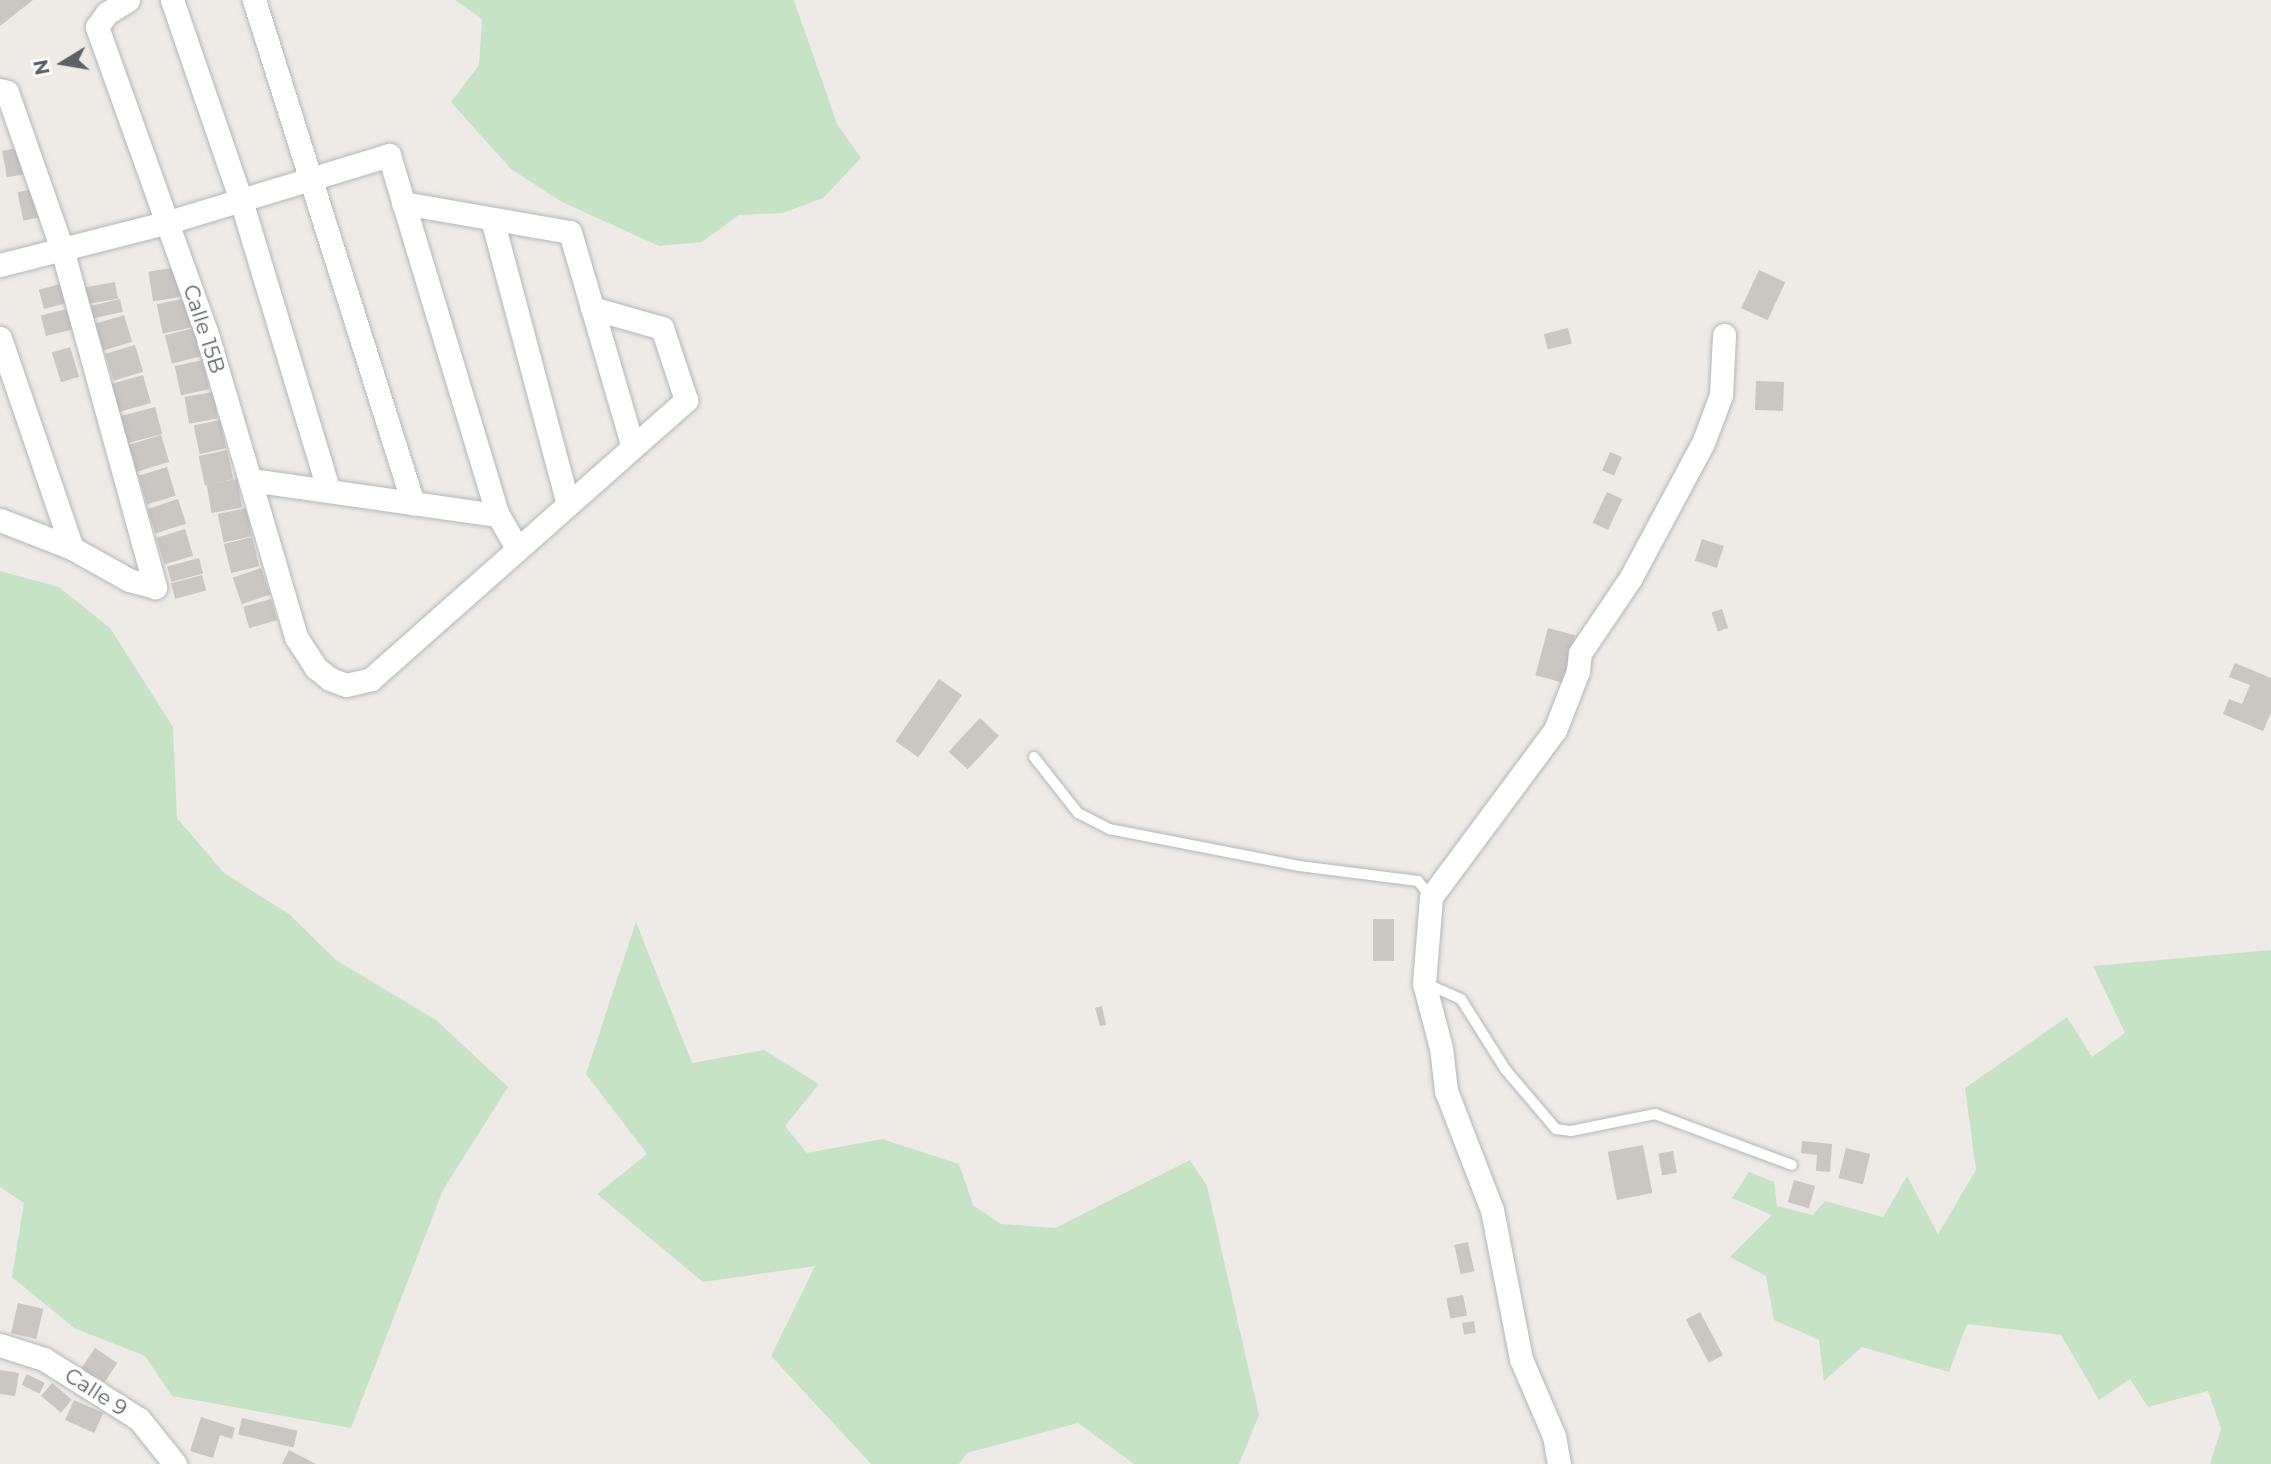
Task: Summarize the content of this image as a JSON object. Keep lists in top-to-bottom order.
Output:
{
  "streets": {
    "street": ["Calle 15B", "Calle 9"]
  },
  "north": "left"
}
